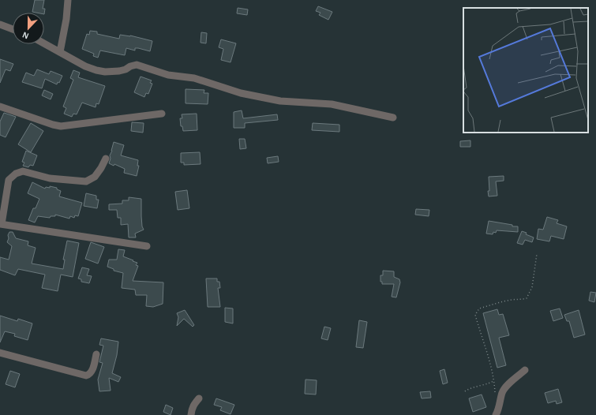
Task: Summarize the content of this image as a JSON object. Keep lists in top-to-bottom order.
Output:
{
  "north": "bottom"
}
